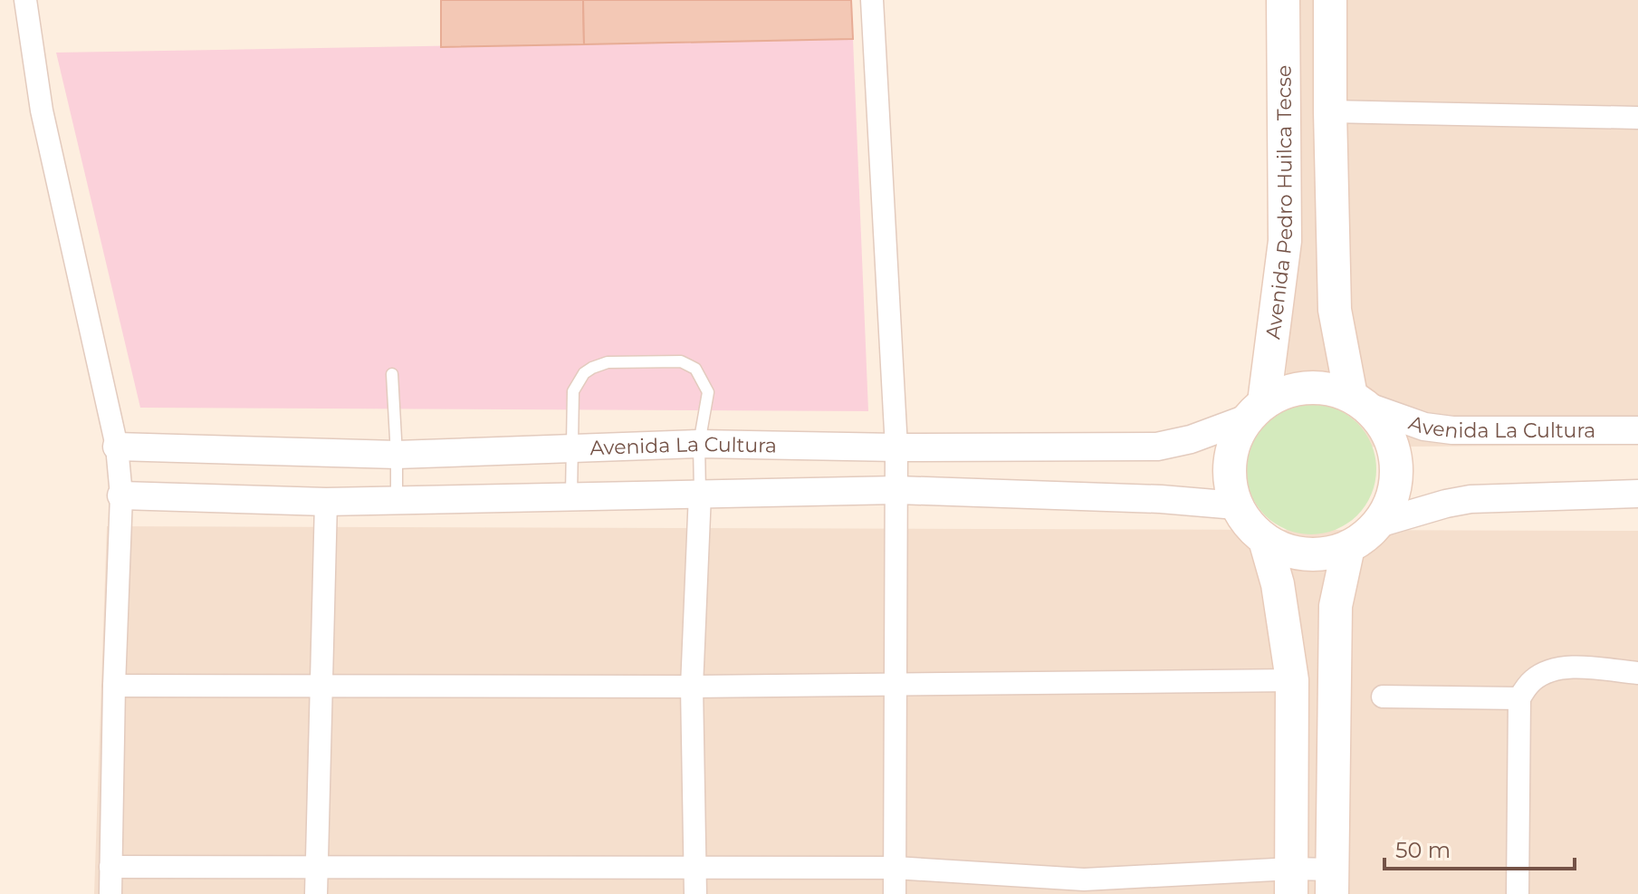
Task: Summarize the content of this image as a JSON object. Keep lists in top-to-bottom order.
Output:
{
  "streets": {
    "main road": ["Avenida Pedro Huilca Tecse"],
    "street": ["Avenida La Cultura"]
  },
  "crossings": [
    ["Avenida Pedro Huilca Tecse", "Avenida La Cultura"]
  ],
  "scale_bar": "50 m"
}
